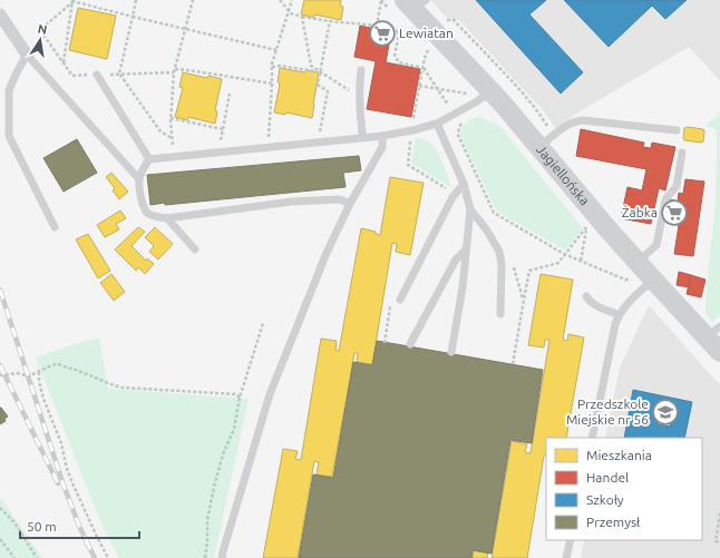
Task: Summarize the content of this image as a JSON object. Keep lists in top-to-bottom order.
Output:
{
  "streets": {
    "street": ["Jagiellońska"]
  },
  "places": {
    "supermarket": ["Lewiatan", "Żabka"],
    "school or university": ["Przedszkole Miejskie nr 56"]
  },
  "legend": [
    "Mieszkania",
    "Handel",
    "Szkoły",
    "Przemysł"
  ],
  "scale_bar": "50 m",
  "north": "top"
}
